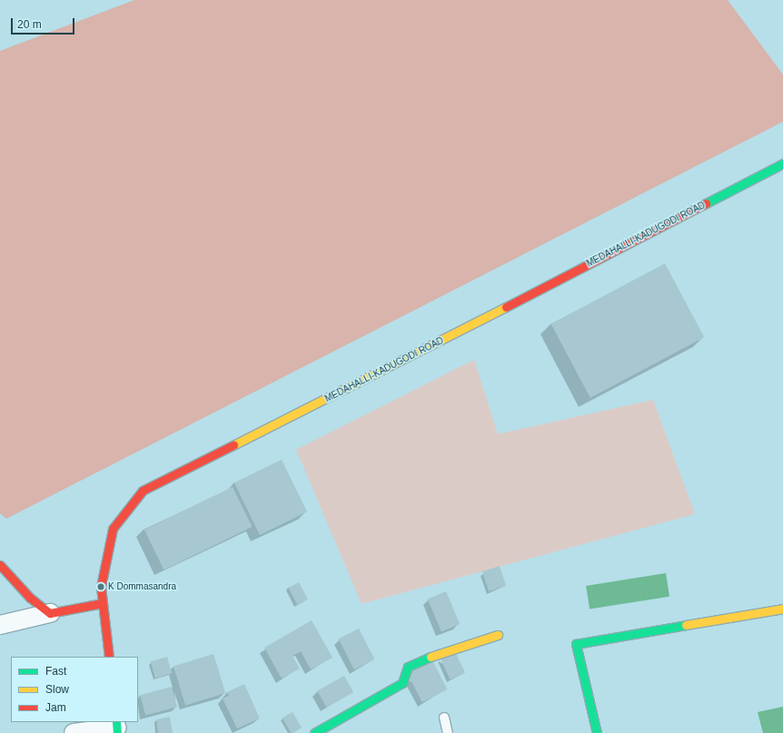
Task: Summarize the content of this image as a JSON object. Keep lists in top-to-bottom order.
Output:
{
  "streets": {
    "street": ["MEDAHALLI-KADUGODI ROAD"]
  },
  "places": ["K Dommasandra"],
  "legend": ["Fast", "Slow", "Jam"],
  "scale_bar": "20 m"
}
